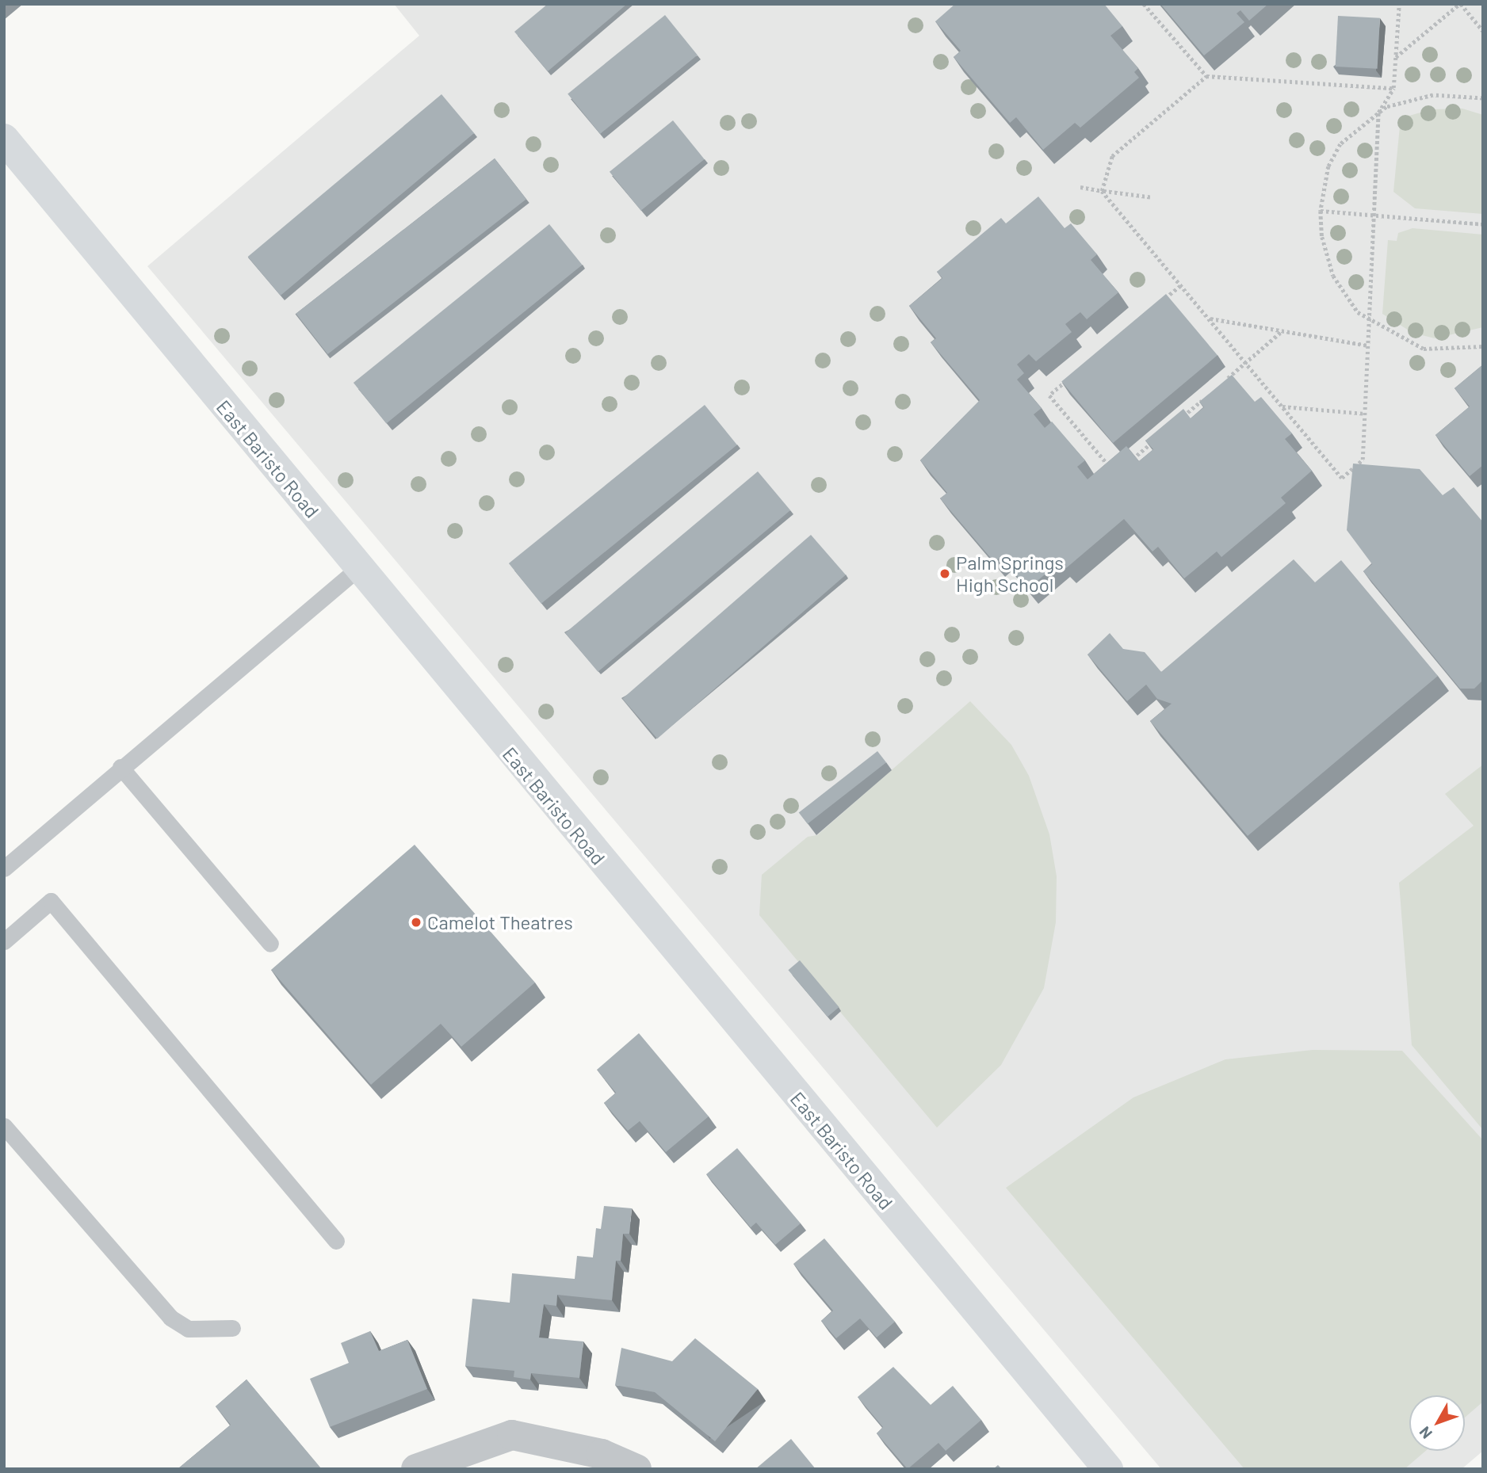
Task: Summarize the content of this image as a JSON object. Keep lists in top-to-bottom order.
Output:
{
  "streets": {
    "street": ["East Baristo Road"]
  },
  "places": ["Palm Springs High School", "Camelot Theatres"],
  "north": "bottom left"
}
